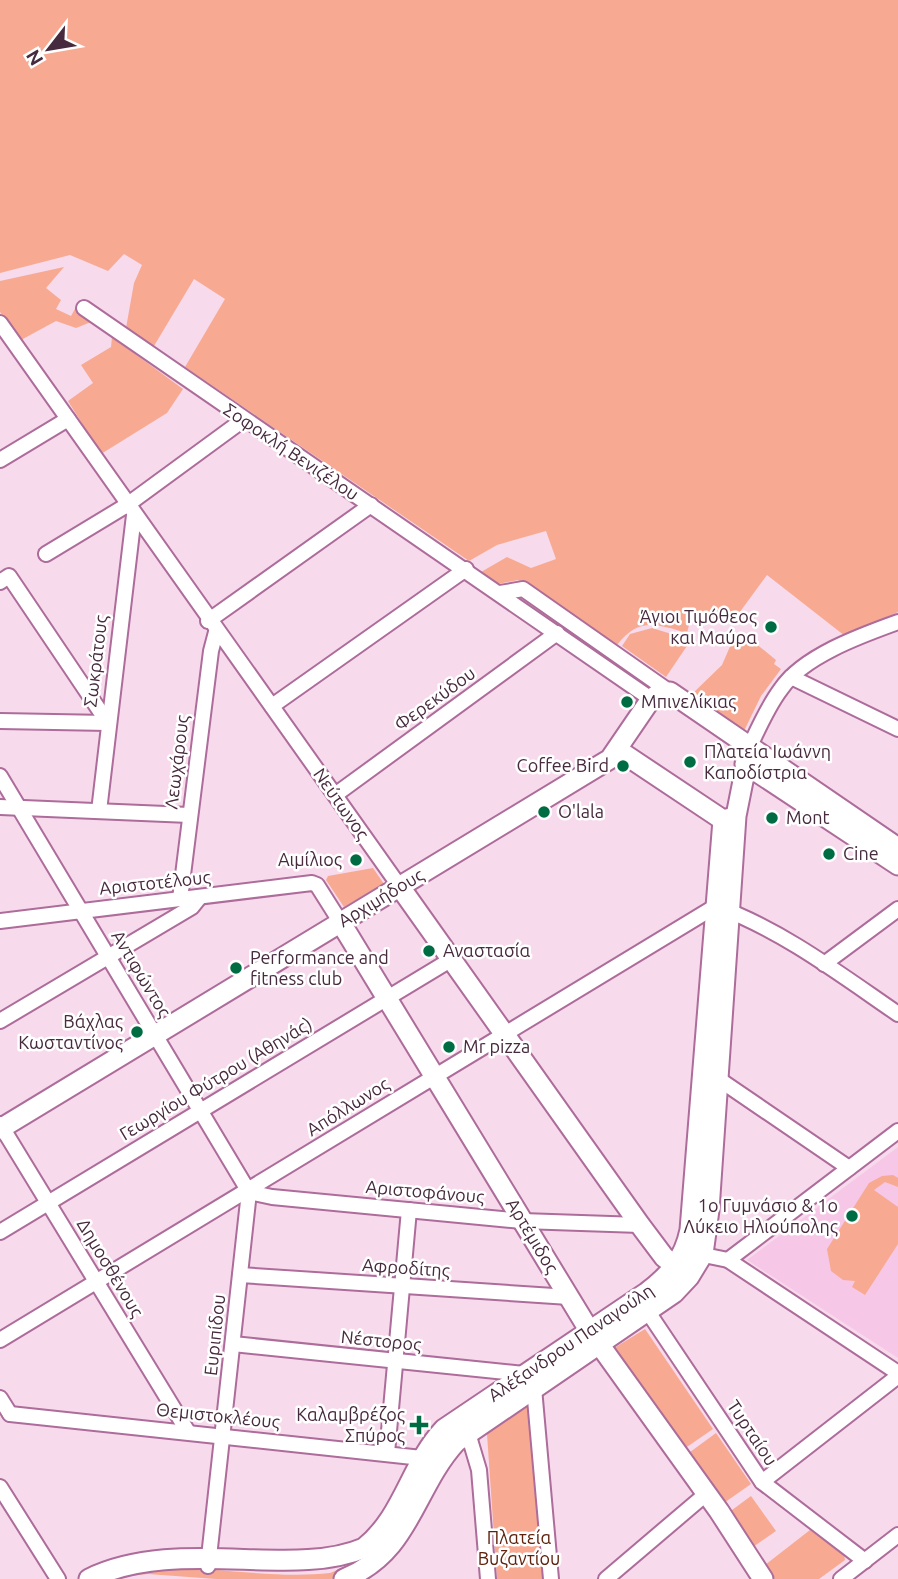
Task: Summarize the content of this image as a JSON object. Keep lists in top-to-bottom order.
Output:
{
  "streets": {
    "street": [
      "Σοφοκλή Βενιζέλου",
      "Σωκράτους",
      "Φερεκύδου",
      "Λεωχάρους",
      "Νεύτωνος",
      "Αριστοτέλους",
      "Αρχιμήδους",
      "Αντιφώντος",
      "Γεωργίου Φύτρου (Αθηνάς)",
      "Απόλλωνος",
      "Αριστοφάνους",
      "Αρτέμιδος",
      "Δημοσθένους",
      "Αφροδίτης",
      "Ευριπίδου",
      "Νέστορος",
      "Αλέξανδρου Παναγούλη",
      "Θεμιστοκλέους",
      "Τυρταίου"
    ]
  },
  "crossings": [
    ["Σοφοκλή Βενιζέλου", "Φερεκύδου"],
    ["Σοφοκλή Βενιζέλου", "Αρχιμήδους"],
    ["Σωκράτους", "Νεύτωνος"],
    ["Φερεκύδου", "Νεύτωνος"],
    ["Λεωχάρους", "Νεύτωνος"],
    ["Λεωχάρους", "Αριστοτέλους"],
    ["Νεύτωνος", "Αρχιμήδους"],
    ["Νεύτωνος", "Γεωργίου Φύτρου (Αθηνάς)"],
    ["Νεύτωνος", "Απόλλωνος"],
    ["Νεύτωνος", "Αριστοφάνους"],
    ["Νεύτωνος", "Αλέξανδρου Παναγούλη"],
    ["Αριστοτέλους", "Αντιφώντος"],
    ["Αριστοτέλους", "Αρτέμιδος"],
    ["Αρχιμήδους", "Αντιφώντος"],
    ["Αρχιμήδους", "Αρτέμιδος"],
    ["Αρχιμήδους", "Δημοσθένους"],
    ["Αντιφώντος", "Γεωργίου Φύτρου (Αθηνάς)"],
    ["Αντιφώντος", "Απόλλωνος"],
    ["Αντιφώντος", "Αριστοφάνους"],
    ["Αντιφώντος", "Ευριπίδου"],
    ["Γεωργίου Φύτρου (Αθηνάς)", "Αρτέμιδος"],
    ["Γεωργίου Φύτρου (Αθηνάς)", "Δημοσθένους"],
    ["Απόλλωνος", "Αριστοφάνους"],
    ["Απόλλωνος", "Αρτέμιδος"],
    ["Απόλλωνος", "Δημοσθένους"],
    ["Απόλλωνος", "Ευριπίδου"],
    ["Απόλλωνος", "Αλέξανδρου Παναγούλη"],
    ["Αριστοφάνους", "Αρτέμιδος"],
    ["Αριστοφάνους", "Ευριπίδου"],
    ["Αρτέμιδος", "Αφροδίτης"],
    ["Αρτέμιδος", "Αλέξανδρου Παναγούλη"],
    ["Δημοσθένους", "Θεμιστοκλέους"],
    ["Αφροδίτης", "Ευριπίδου"],
    ["Ευριπίδου", "Νέστορος"],
    ["Ευριπίδου", "Αλέξανδρου Παναγούλη"],
    ["Ευριπίδου", "Θεμιστοκλέους"],
    ["Νέστορος", "Αλέξανδρου Παναγούλη"],
    ["Αλέξανδρου Παναγούλη", "Θεμιστοκλέους"],
    ["Αλέξανδρου Παναγούλη", "Τυρταίου"]
  ],
  "parks": ["Πλατεία Βυζαντίου"],
  "places": {
    "other": [
      "Άγιοι Τιμόθεος και Μαύρα",
      "Μπινελίκιας",
      "Πλατεία Ιωάννη Καποδίστρια",
      "Coffee Bird",
      "O'lala",
      "Mont",
      "Cine",
      "Αιμίλιος",
      "Αναστασία",
      "Performance and fitness club",
      "Βάχλας Κωσταντίνος",
      "Mr pizza",
      "1ο Γυμνάσιο & 1ο Λύκειο Ηλιούπολης"
    ],
    "health": ["Καλαμβρέζος Σπύρος"]
  },
  "north": "bottom left"
}
